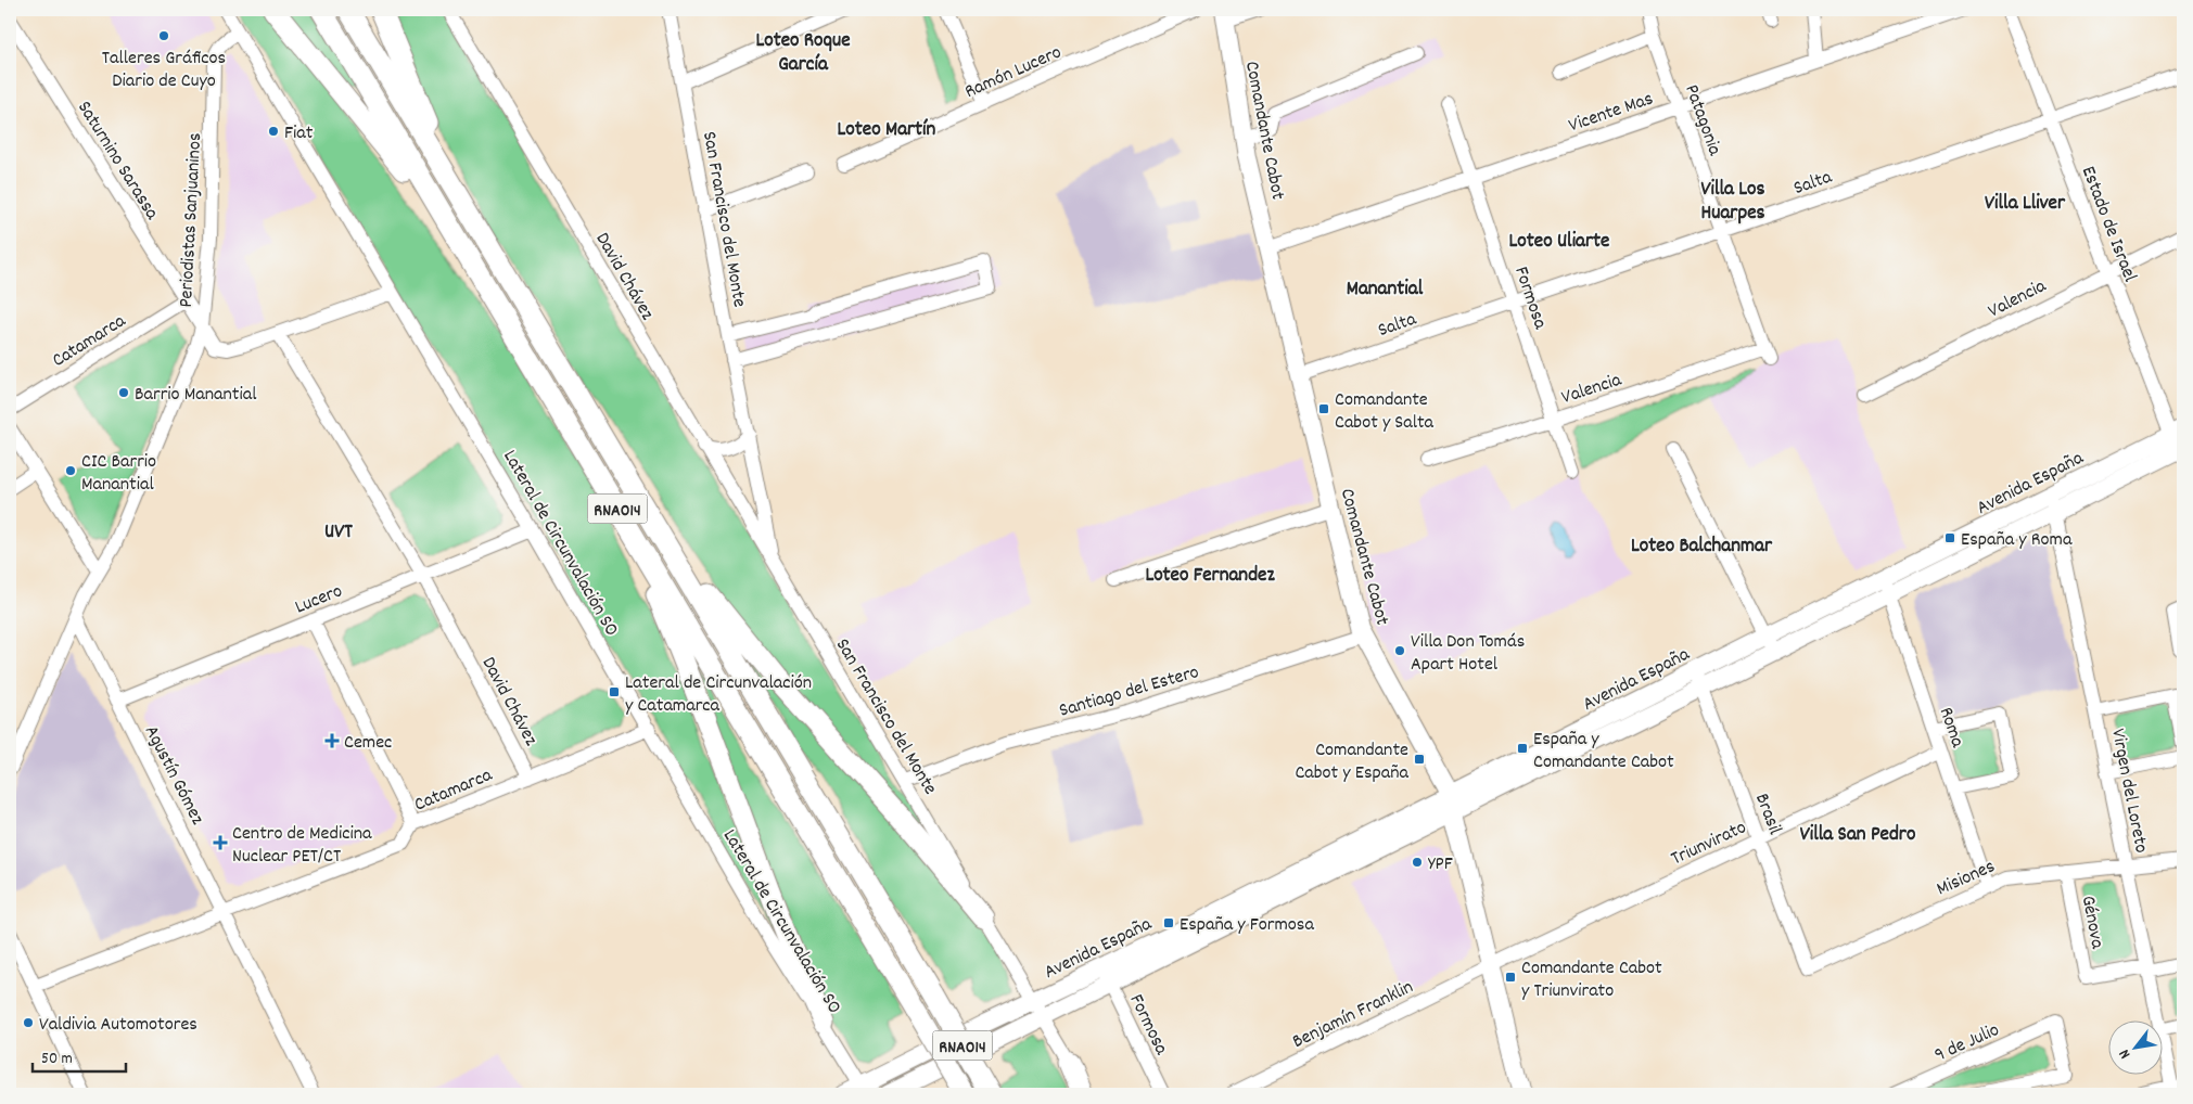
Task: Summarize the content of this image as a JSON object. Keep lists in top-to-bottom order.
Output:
{
  "streets": {
    "highway": ["RNA014"],
    "main road": ["Comandante Cabot", "Avenida España"],
    "street": [
      "Ramón Lucero",
      "Vicente Mas",
      "Patagonia",
      "Saturnino Sarassa",
      "Salta",
      "San Francisco del Monte",
      "Periodistas Sanjuaninos",
      "Estado de Israel",
      "David Chávez",
      "Formosa",
      "Valencia",
      "Catamarca",
      "Lateral de Circunvalación SO",
      "Lucero",
      "Santiago del Estero",
      "Roma",
      "Agustín Gómez",
      "Virgen del Loreto",
      "Brasil",
      "Triunvirato",
      "Misiones",
      "Génova",
      "Benjamín Franklin",
      "9 de Julio"
    ]
  },
  "crossings": [
    ["Vicente Mas", "Patagonia"],
    ["Vicente Mas", "Comandante Cabot"],
    ["Vicente Mas", "Formosa"],
    ["Patagonia", "Salta"],
    ["Patagonia", "Valencia"],
    ["Comandante Cabot", "Salta"],
    ["Comandante Cabot", "Avenida España"],
    ["Comandante Cabot", "Santiago del Estero"],
    ["Comandante Cabot", "Triunvirato"],
    ["Comandante Cabot", "Benjamín Franklin"],
    ["Saturnino Sarassa", "Periodistas Sanjuaninos"],
    ["Saturnino Sarassa", "David Chávez"],
    ["Saturnino Sarassa", "Catamarca"],
    ["Salta", "Estado de Israel"],
    ["Salta", "Formosa"],
    ["San Francisco del Monte", "David Chávez"],
    ["San Francisco del Monte", "Avenida España"],
    ["San Francisco del Monte", "Santiago del Estero"],
    ["Periodistas Sanjuaninos", "Lateral de Circunvalación SO"],
    ["Periodistas Sanjuaninos", "Agustín Gómez"],
    ["Estado de Israel", "Valencia"],
    ["Estado de Israel", "Avenida España"],
    ["David Chávez", "Catamarca"],
    ["David Chávez", "Lucero"],
    ["Formosa", "Valencia"],
    ["Formosa", "Avenida España"],
    ["Catamarca", "Lateral de Circunvalación SO"],
    ["Catamarca", "Agustín Gómez"],
    ["Avenida España", "Lateral de Circunvalación SO"],
    ["Avenida España", "Roma"],
    ["Avenida España", "Virgen del Loreto"],
    ["Avenida España", "Brasil"],
    ["Lateral de Circunvalación SO", "Lucero"],
    ["Lucero", "Agustín Gómez"],
    ["Roma", "Triunvirato"],
    ["Roma", "Misiones"],
    ["Virgen del Loreto", "Misiones"],
    ["Virgen del Loreto", "Génova"],
    ["Brasil", "Triunvirato"],
    ["Brasil", "Misiones"],
    ["Triunvirato", "Benjamín Franklin"],
    ["Misiones", "Génova"]
  ],
  "districts": [
    "Loteo Roque García",
    "Loteo Martín",
    "Villa Los Huarpes",
    "Villa Lliver",
    "Loteo Uliarte",
    "Manantial",
    "UVT",
    "Loteo Balchanmar",
    "Loteo Fernandez",
    "Villa San Pedro"
  ],
  "places": {
    "other": [
      "Talleres Gráficos Diario de Cuyo",
      "Fiat",
      "Barrio Manantial",
      "CIC Barrio Manantial",
      "Villa Don Tomás Apart Hotel",
      "YPF",
      "Valdivia Automotores"
    ],
    "transit": [
      "Comandante Cabot y Salta",
      "España y Roma",
      "Lateral de Circunvalación y Catamarca",
      "España y Comandante Cabot",
      "Comandante Cabot y España",
      "España y Formosa",
      "Comandante Cabot y Triunvirato"
    ],
    "health": ["Cemec", "Centro de Medicina Nuclear PET/CT"]
  },
  "scale_bar": "50 m",
  "north": "bottom left"
}
